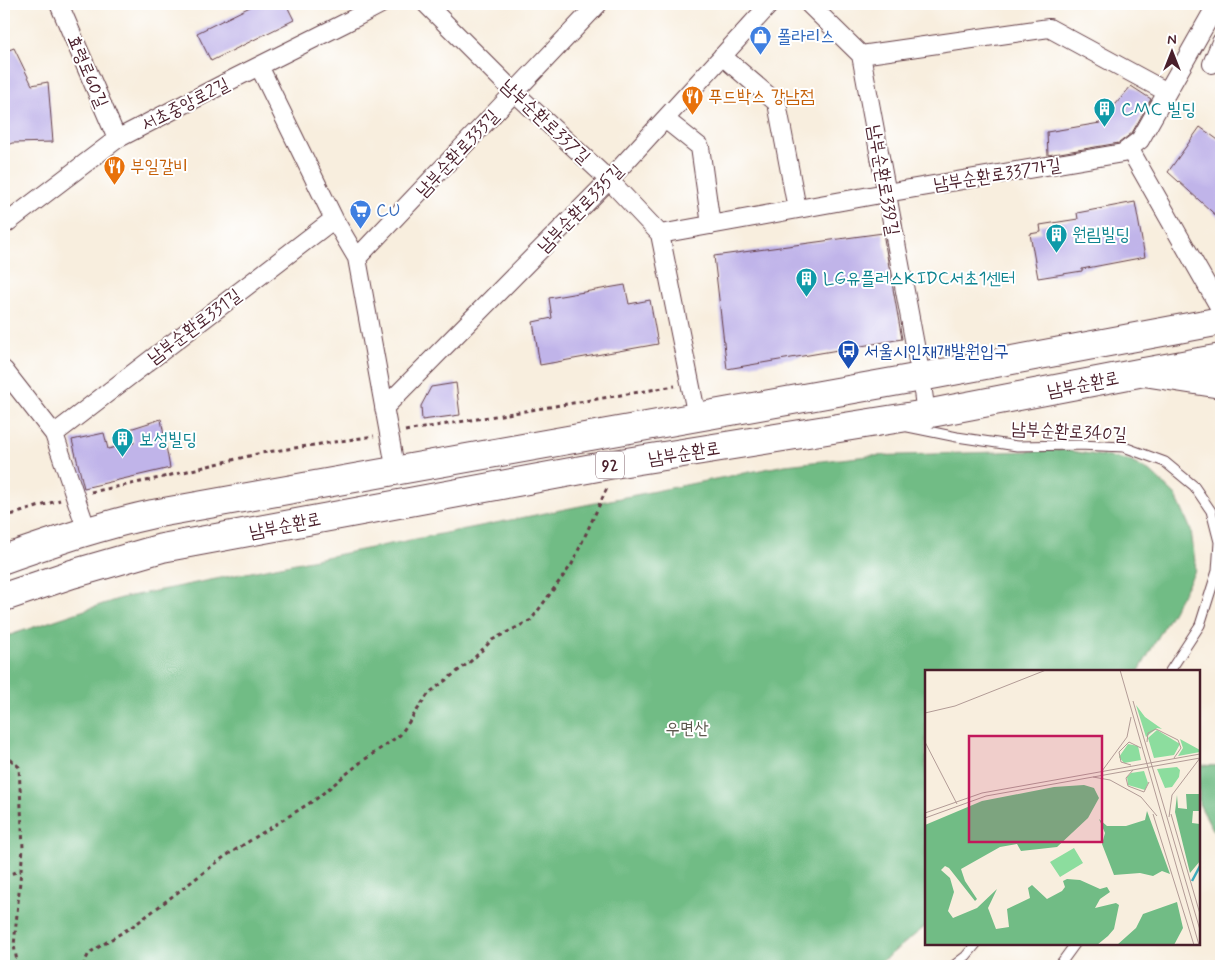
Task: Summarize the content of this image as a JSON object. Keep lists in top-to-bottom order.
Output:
{
  "streets": {
    "main road": ["남부순환로", "92"],
    "street": [
      "효령로60길",
      "서초중앙로2길",
      "남부순환로337길",
      "남부순환로333길",
      "남부순환로337가길",
      "남부순환로339길",
      "남부순환로335길",
      "남부순환로331길"
    ],
    "lane": ["남부순환로340길"]
  },
  "crossings": [
    ["효령로60길", "서초중앙로2길"],
    ["남부순환로337길", "남부순환로333길"],
    ["남부순환로337길", "남부순환로337가길"],
    ["남부순환로337길", "남부순환로335길"],
    ["남부순환로337가길", "남부순환로339길"],
    ["남부순환로339길", "남부순환로"],
    ["남부순환로", "남부순환로340길"]
  ],
  "parks": ["우면산"],
  "places": {
    "shop": ["폴라리스"],
    "restaurant": ["푸드박스 강남점", "부일갈비"],
    "building": [
      "CMC 빌딩",
      "원림빌딩",
      "LG유플러스KIDC서초1센터",
      "보성빌딩"
    ],
    "supermarket": ["CU"],
    "bus stop": ["서울시인재개발원입구"]
  },
  "north": "top"
}
